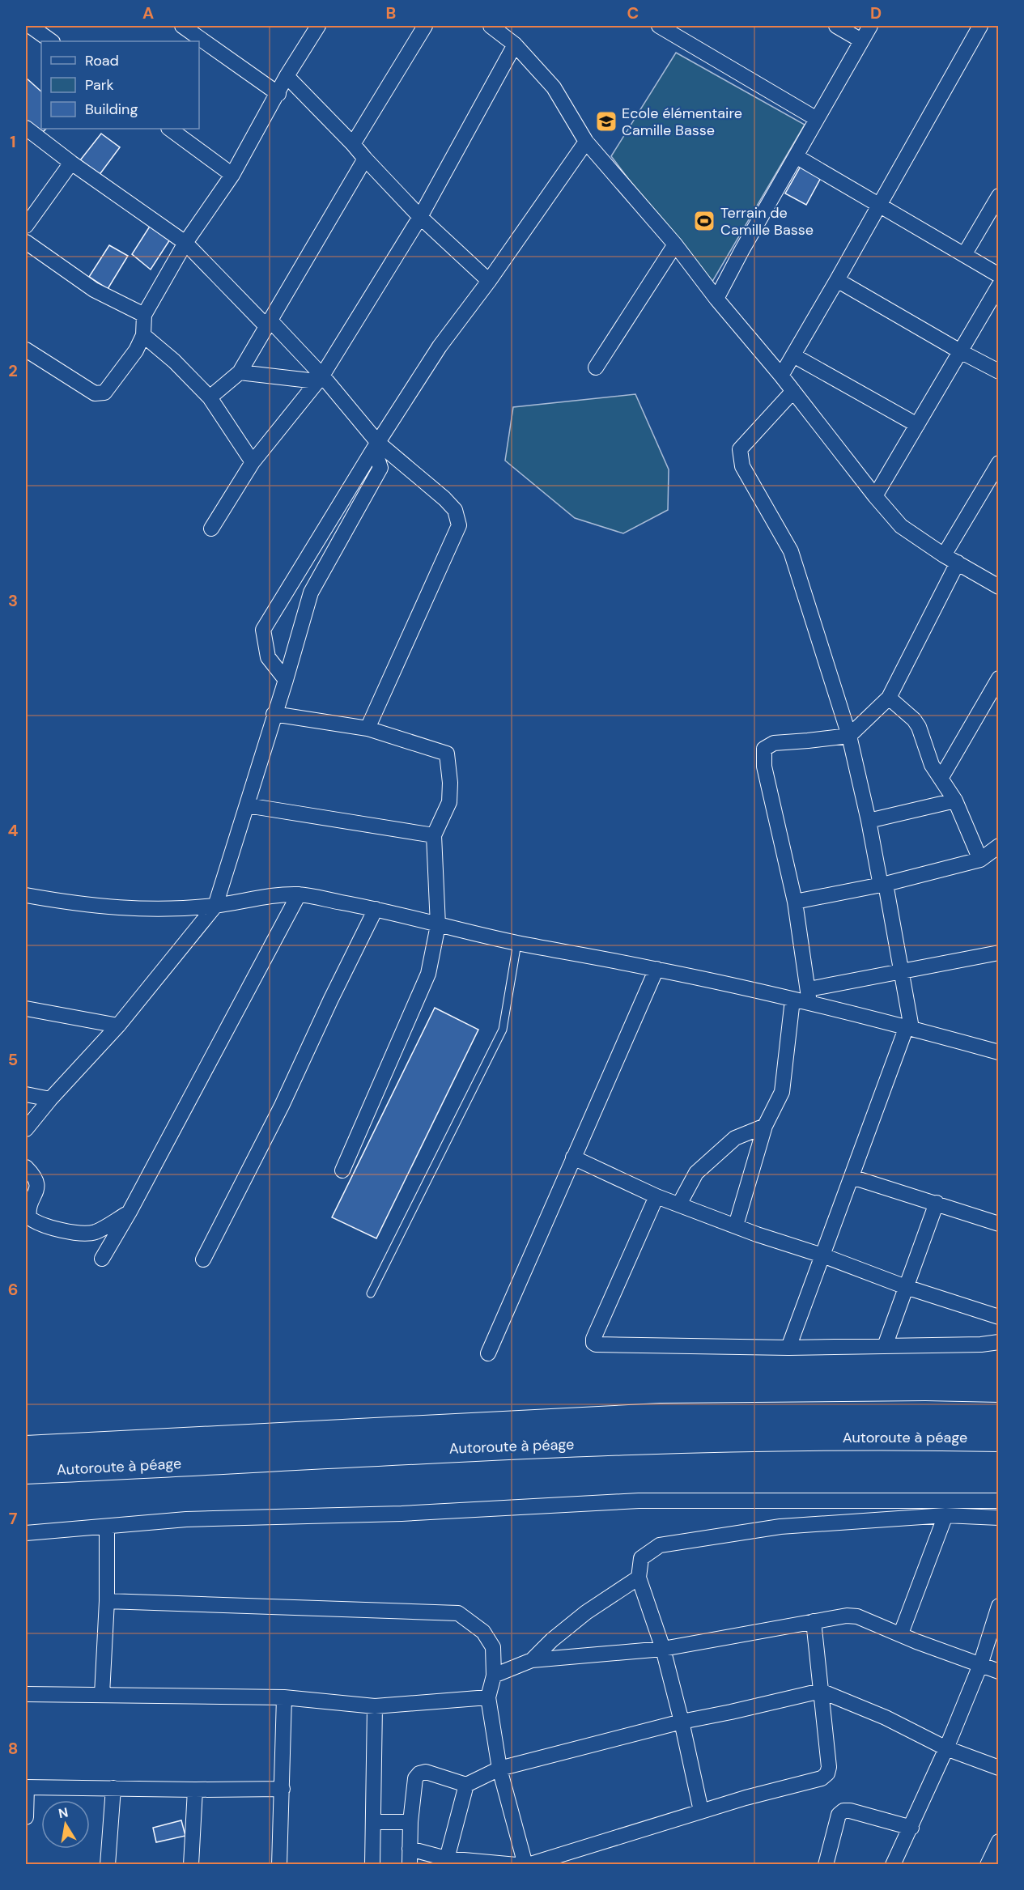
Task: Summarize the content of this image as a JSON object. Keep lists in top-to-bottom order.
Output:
{
  "streets": {
    "highway": ["Autoroute à péage"]
  },
  "places": {
    "school or university": ["Ecole élémentaire Camille Basse"],
    "sports": ["Terrain de Camille Basse"]
  },
  "legend": ["Road", "Park", "Building"],
  "north": "top",
  "grid": {
    "columns": [
      "A",
      "B",
      "C",
      "D"
    ],
    "rows": [
      "1",
      "2",
      "3",
      "4",
      "5",
      "6",
      "7",
      "8"
    ]
  }
}
